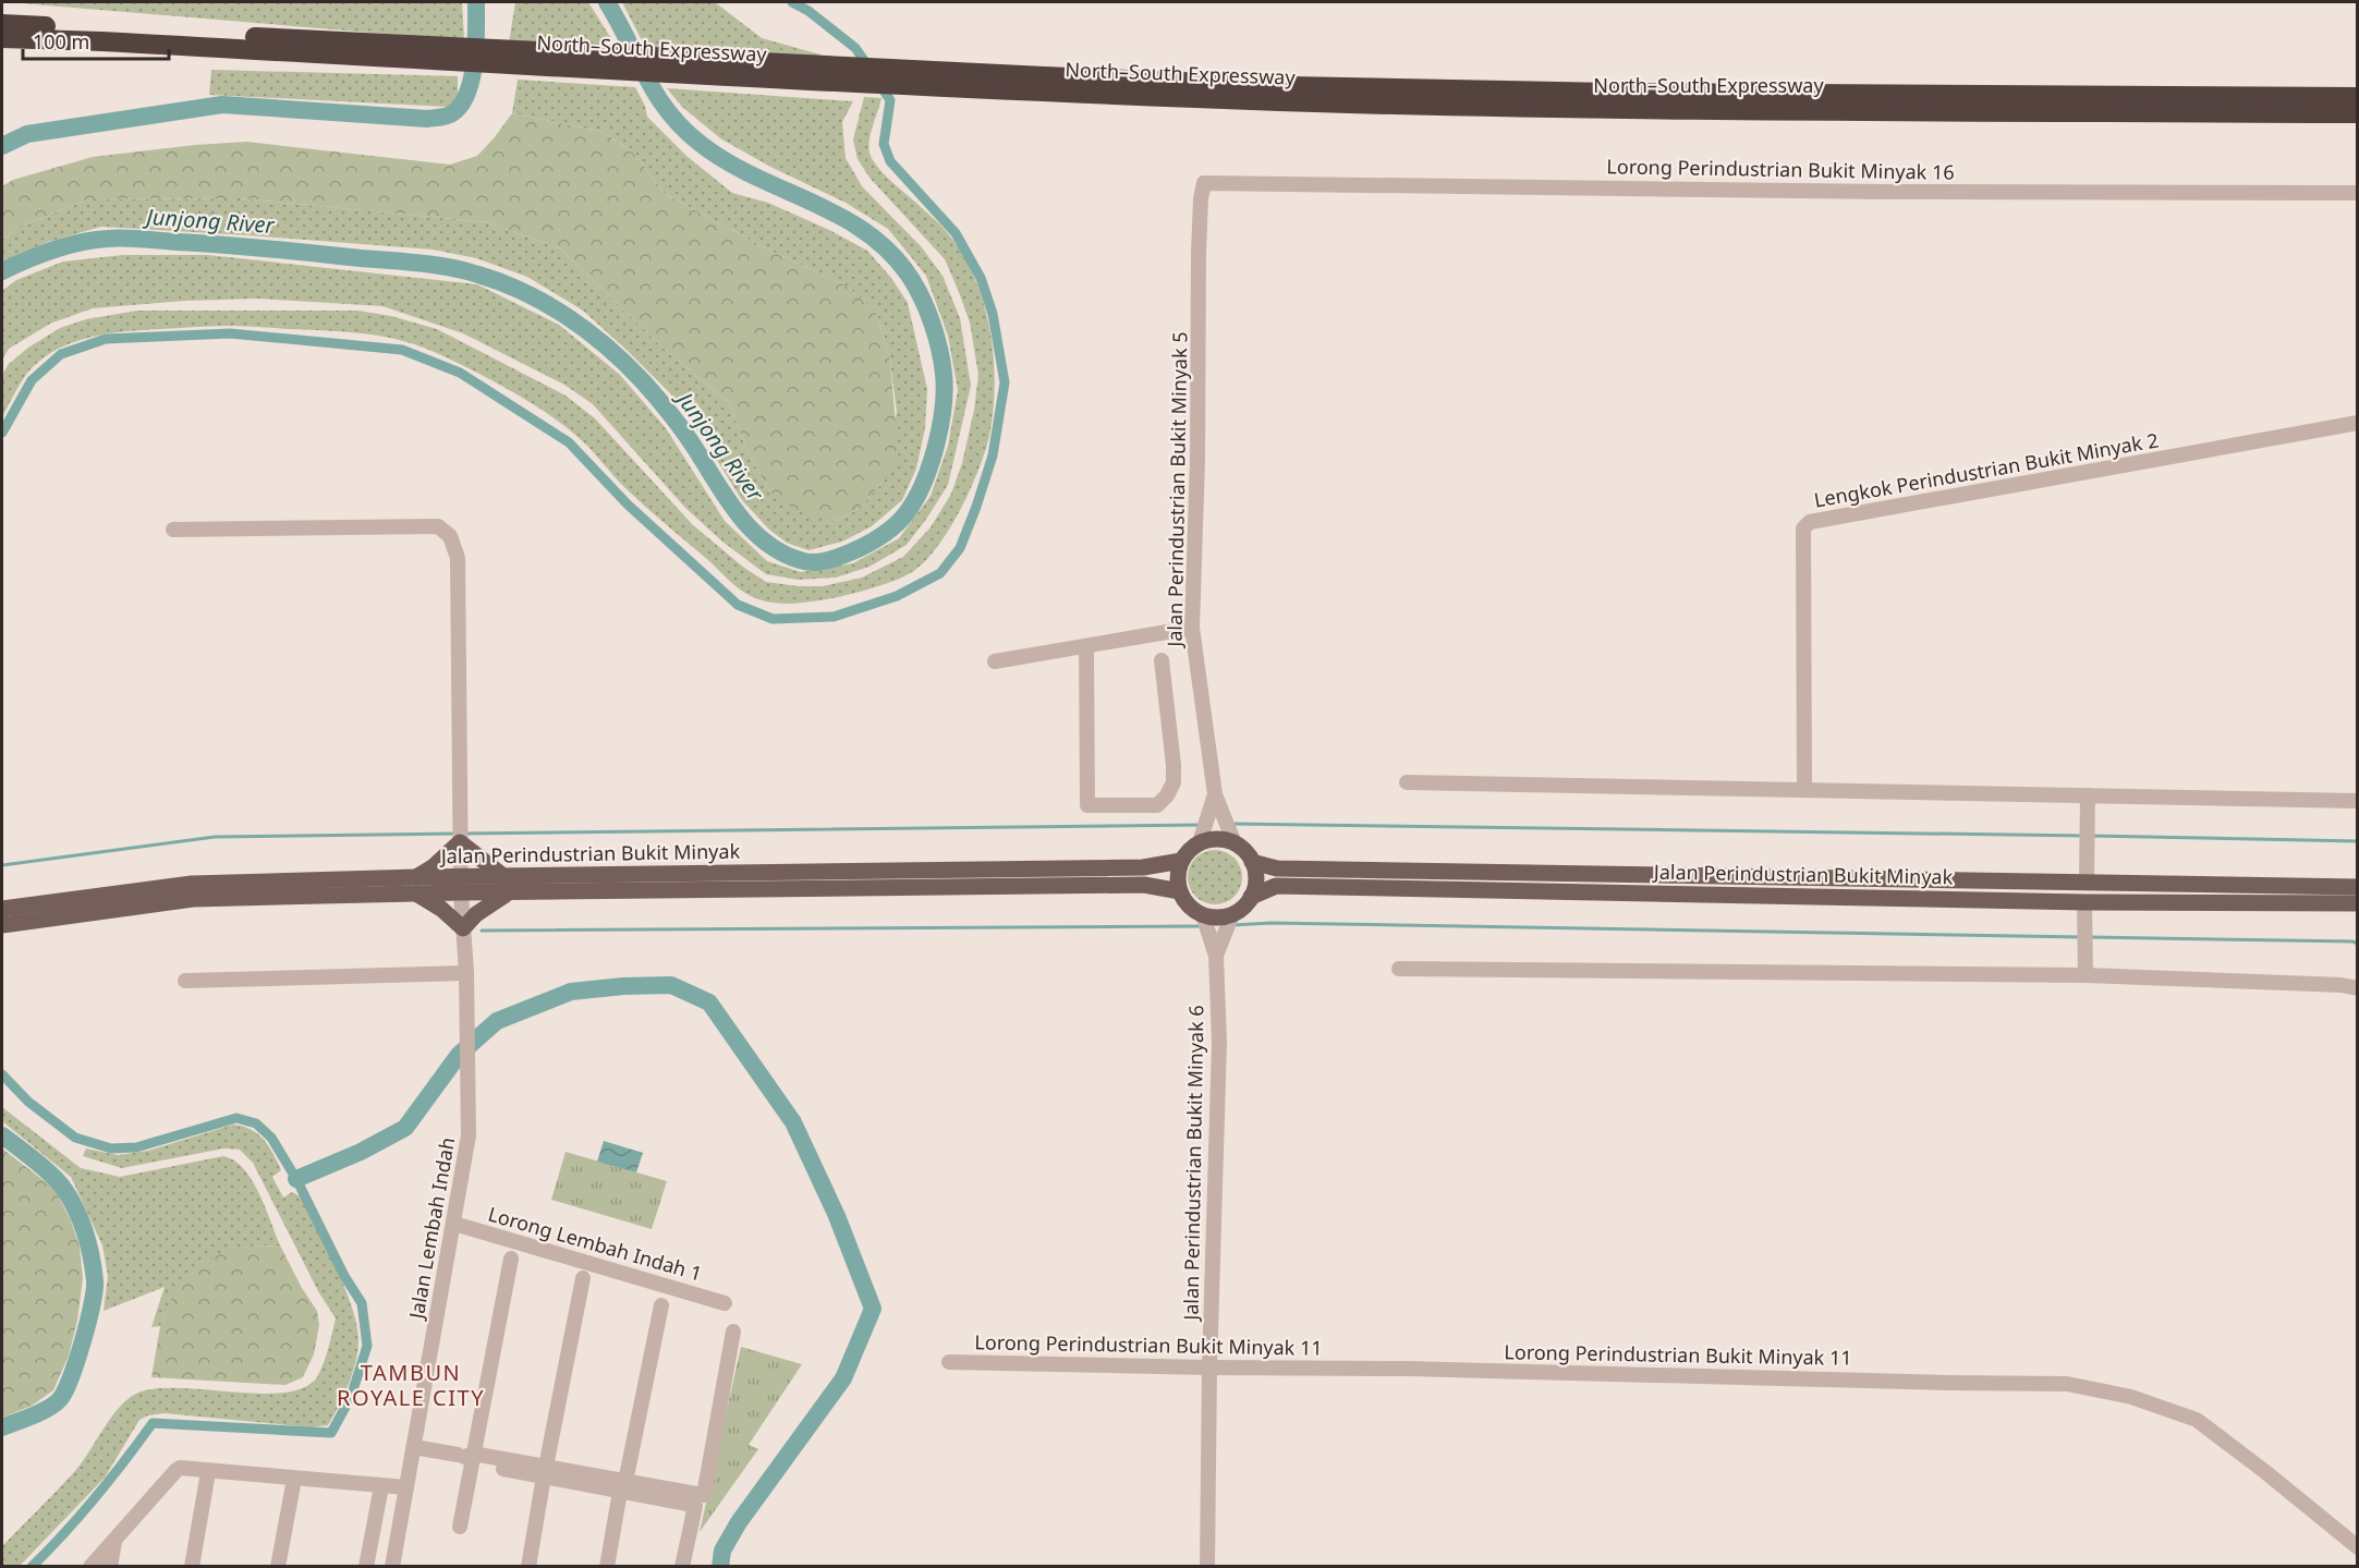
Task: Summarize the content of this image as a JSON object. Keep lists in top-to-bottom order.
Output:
{
  "streets": {
    "highway": ["North–South Expressway"],
    "main road": ["Jalan Perindustrian Bukit Minyak"],
    "street": [
      "Lorong Perindustrian Bukit Minyak 16",
      "Lengkok Perindustrian Bukit Minyak 2",
      "Jalan Perindustrian Bukit Minyak 5",
      "Jalan Perindustrian Bukit Minyak 6",
      "Jalan Lembah Indah",
      "Lorong Lembah Indah 1",
      "Lorong Perindustrian Bukit Minyak 11"
    ]
  },
  "crossings": [
    ["Lorong Perindustrian Bukit Minyak 16", "Jalan Perindustrian Bukit Minyak 5"],
    ["Jalan Perindustrian Bukit Minyak", "Jalan Perindustrian Bukit Minyak 6"],
    ["Jalan Perindustrian Bukit Minyak", "Jalan Lembah Indah"],
    ["Jalan Perindustrian Bukit Minyak 6", "Lorong Perindustrian Bukit Minyak 11"],
    ["Jalan Lembah Indah", "Lorong Lembah Indah 1"]
  ],
  "districts": ["TAMBUN ROYALE CITY"],
  "water": ["Junjong River"],
  "scale_bar": "100 m"
}
